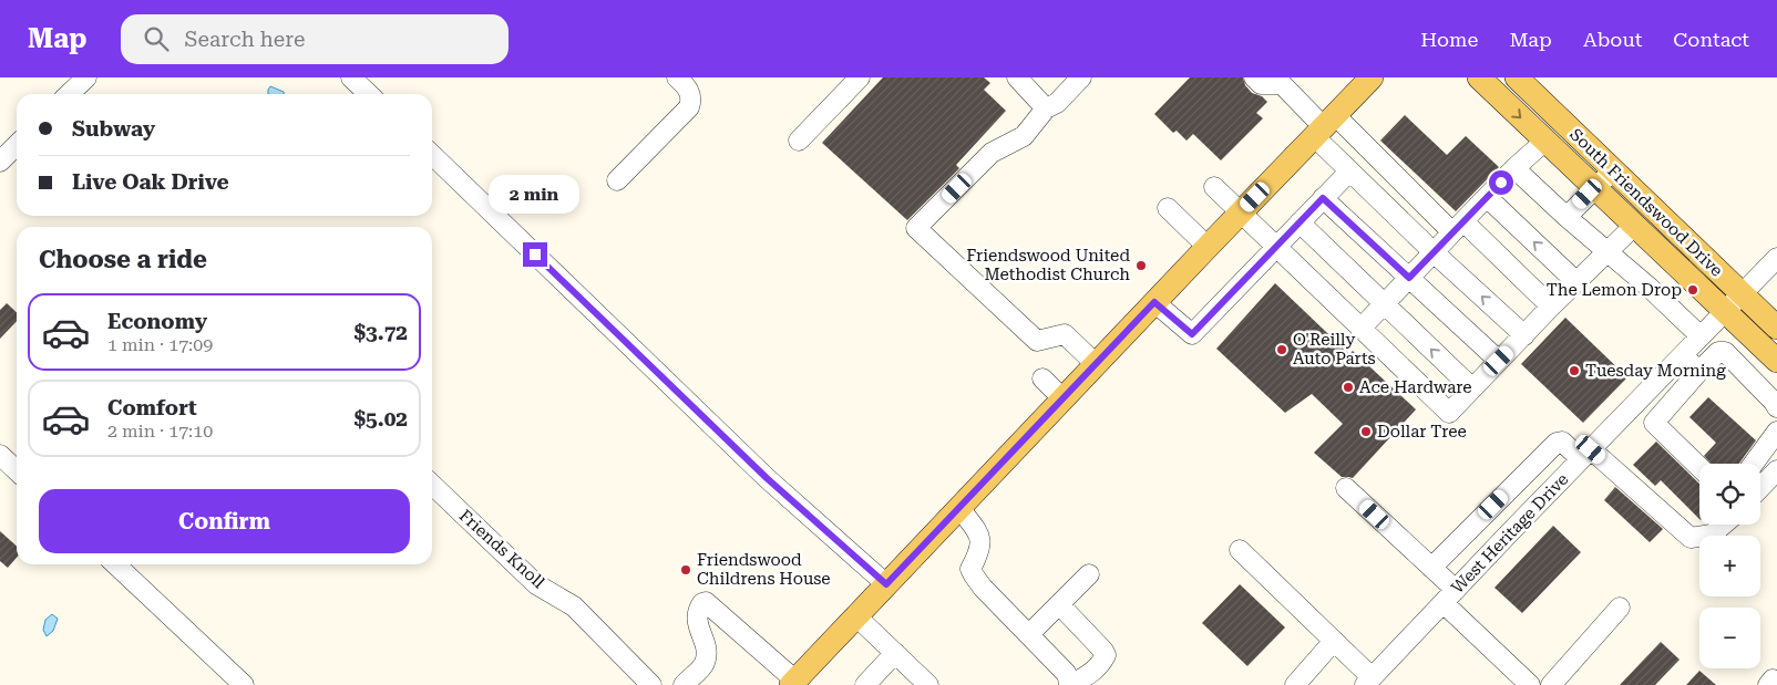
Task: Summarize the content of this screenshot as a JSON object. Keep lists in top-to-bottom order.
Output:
{
  "streets": {
    "main road": ["South Friendswood Drive"],
    "street": ["West Heritage Drive", "Friends Knoll"]
  },
  "crossings": [
    ["South Friendswood Drive", "West Heritage Drive"]
  ],
  "places": [
    "Friendswood United Methodist Church",
    "The Lemon Drop",
    "O'Reilly Auto Parts",
    "Tuesday Morning",
    "Ace Hardware",
    "Dollar Tree",
    "Friendswood Childrens House"
  ],
  "page": {
    "header": "Map",
    "search": "Search here",
    "nav": [
      "Home",
      "Map",
      "About",
      "Contact"
    ],
    "banner": ["Subway", "Live Oak Drive"],
    "bubble": "2 min",
    "heading": "Choose a ride",
    "list": [
      {
        "name": "Economy",
        "note": "1 min · 17:09",
        "value": "$3.72"
      },
      {
        "name": "Comfort",
        "note": "2 min · 17:10",
        "value": "$5.02"
      }
    ],
    "map_buttons": ["+", "−"],
    "buttons": "Confirm"
  }
}
